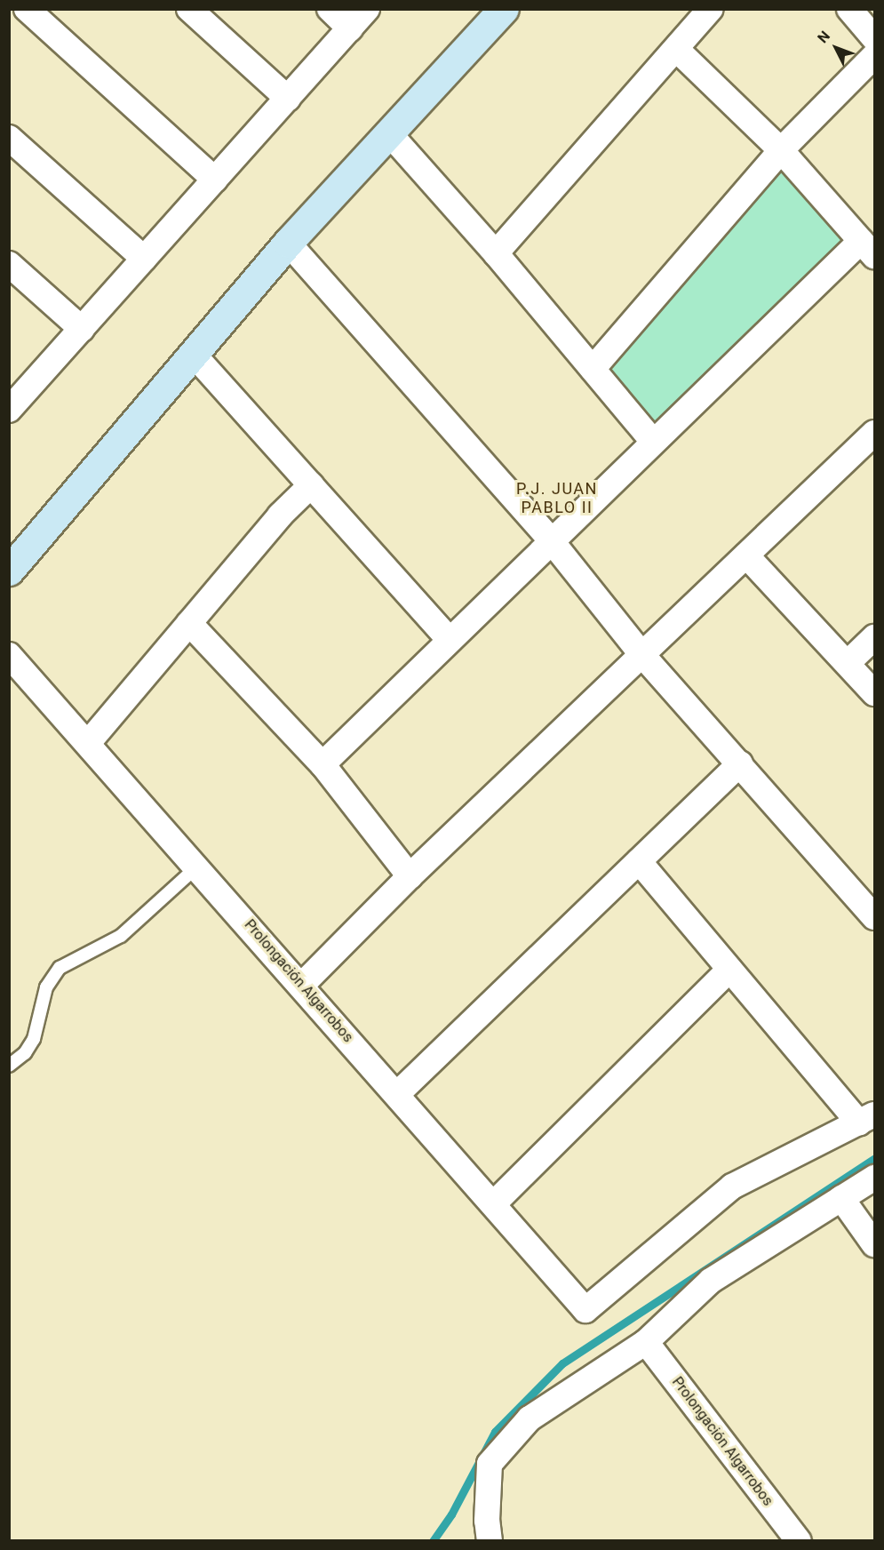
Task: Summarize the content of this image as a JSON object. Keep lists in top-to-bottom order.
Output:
{
  "streets": {
    "street": ["Prolongación Algarrobos"]
  },
  "districts": ["P.J. JUAN PABLO II"],
  "north": "top left"
}
